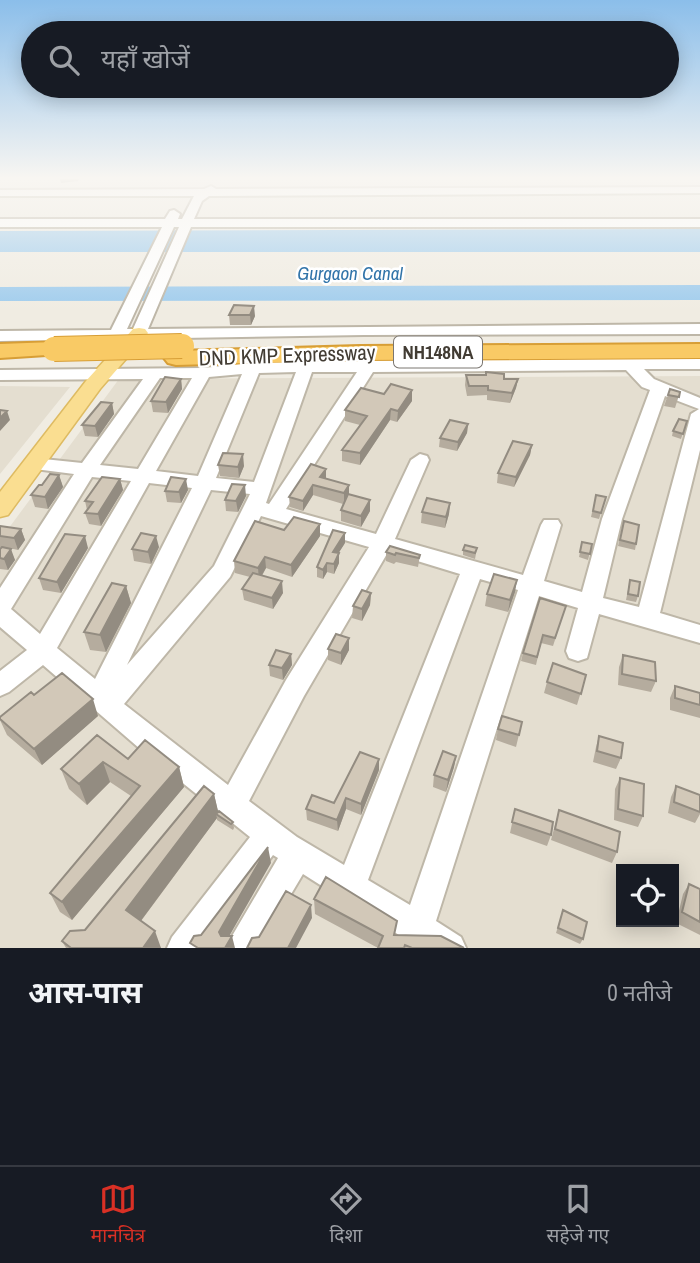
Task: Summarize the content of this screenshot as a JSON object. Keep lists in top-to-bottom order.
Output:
{
  "streets": {
    "highway": ["NH148NA", "DND KMP Expressway"]
  },
  "water": ["Gurgaon Canal"],
  "page": {
    "search": "यहाँ खोजें",
    "heading": ["आस-पास", "0 नतीजे"],
    "nav": ["मानचित्र", "दिशा", "सहेजे गए"]
  }
}
